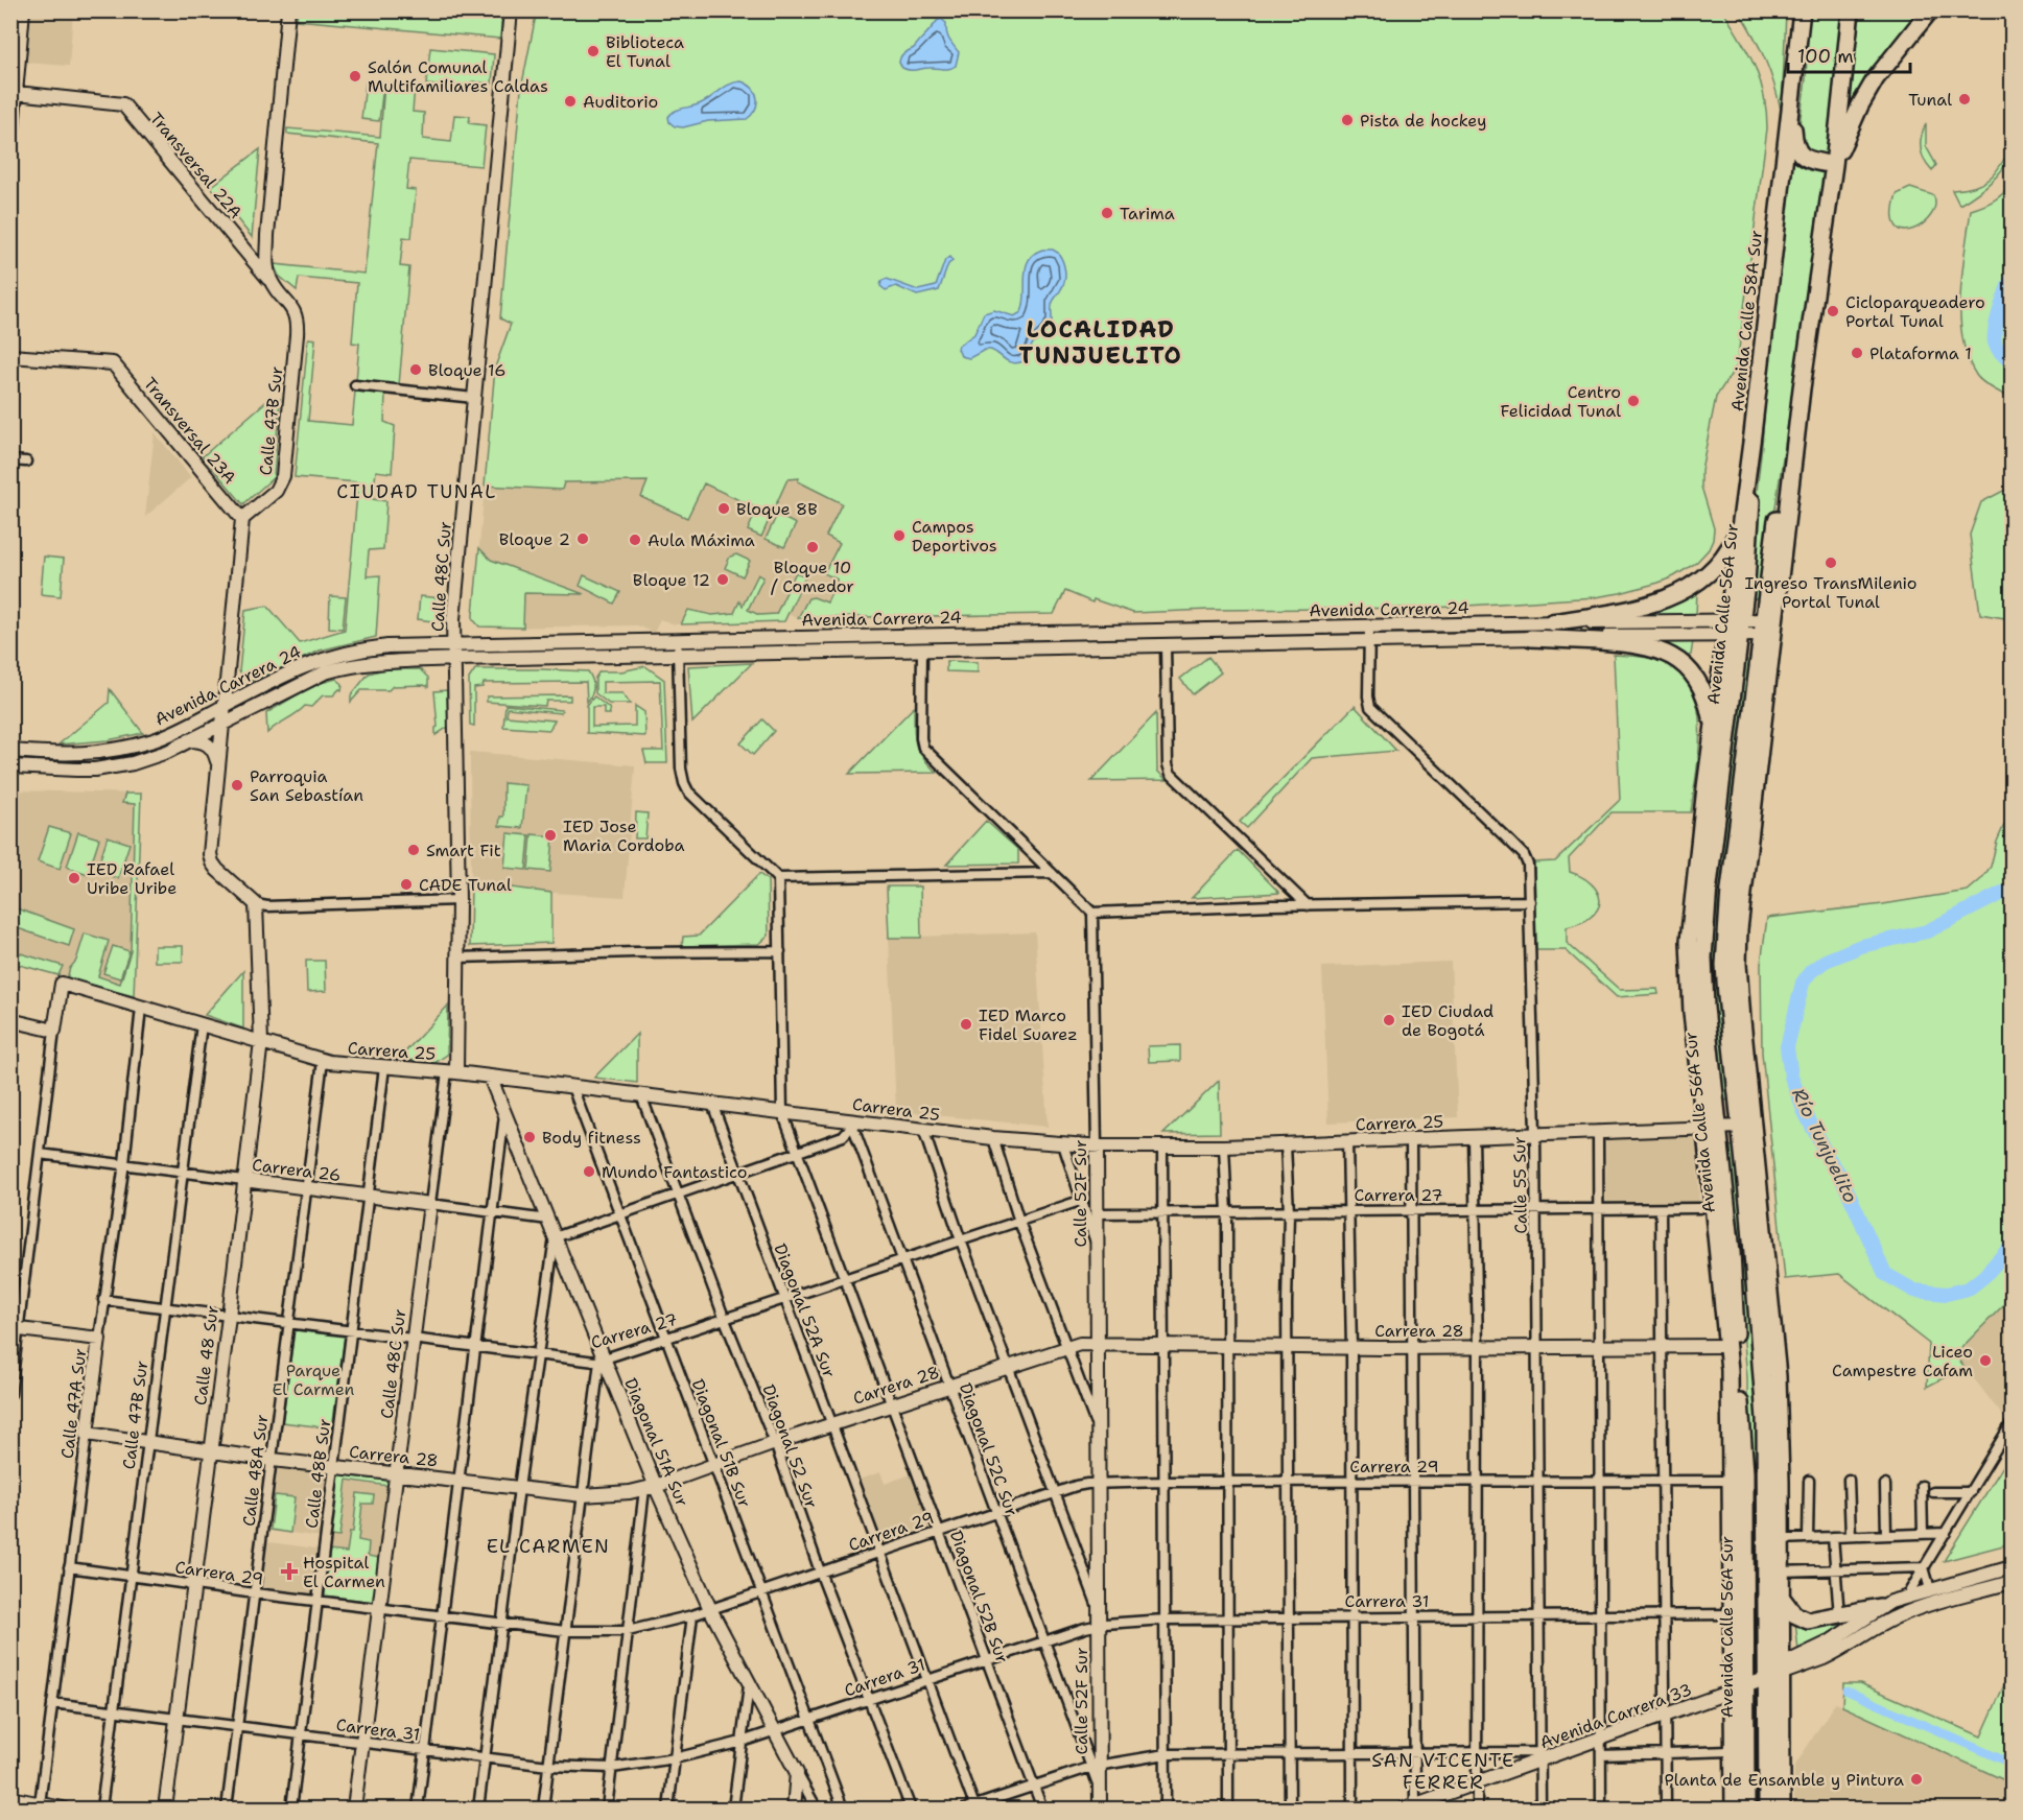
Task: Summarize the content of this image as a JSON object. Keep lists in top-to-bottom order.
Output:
{
  "streets": {
    "highway": ["Avenida Calle 58A Sur", "Avenida Calle 56A Sur"],
    "street": [
      "Transversal 22A",
      "Calle 47B Sur",
      "Transversal 23A",
      "Calle 48C Sur",
      "Avenida Carrera 24",
      "Carrera 25",
      "Carrera 26",
      "Calle 55 Sur",
      "Calle 52F Sur",
      "Carrera 27",
      "Diagonal 52A Sur",
      "Carrera 28",
      "Calle 48 Sur",
      "Calle 47A Sur",
      "Diagonal 51A Sur",
      "Diagonal 51B Sur",
      "Diagonal 52 Sur",
      "Diagonal 52C Sur",
      "Carrera 29",
      "Calle 48A Sur",
      "Calle 48B Sur",
      "Diagonal 52B Sur",
      "Carrera 31",
      "Avenida Carrera 33"
    ]
  },
  "crossings": [
    ["Transversal 22A", "Calle 47B Sur"],
    ["Avenida Calle 58A Sur", "Avenida Carrera 24"],
    ["Avenida Calle 58A Sur", "Avenida Calle 56A Sur"],
    ["Calle 47B Sur", "Transversal 23A"],
    ["Calle 47B Sur", "Carrera 25"],
    ["Calle 47B Sur", "Carrera 26"],
    ["Calle 47B Sur", "Carrera 27"],
    ["Calle 47B Sur", "Carrera 28"],
    ["Calle 47B Sur", "Carrera 29"],
    ["Calle 47B Sur", "Carrera 31"],
    ["Calle 48C Sur", "Avenida Carrera 24"],
    ["Calle 48C Sur", "Carrera 25"],
    ["Calle 48C Sur", "Carrera 26"],
    ["Calle 48C Sur", "Carrera 27"],
    ["Calle 48C Sur", "Carrera 28"],
    ["Calle 48C Sur", "Carrera 29"],
    ["Calle 48C Sur", "Carrera 31"],
    ["Avenida Carrera 24", "Avenida Calle 56A Sur"],
    ["Avenida Carrera 24", "Calle 55 Sur"],
    ["Avenida Calle 56A Sur", "Carrera 25"],
    ["Avenida Calle 56A Sur", "Carrera 28"],
    ["Avenida Calle 56A Sur", "Carrera 29"],
    ["Avenida Calle 56A Sur", "Carrera 31"],
    ["Avenida Calle 56A Sur", "Avenida Carrera 33"],
    ["Carrera 25", "Calle 55 Sur"],
    ["Carrera 25", "Calle 52F Sur"],
    ["Carrera 25", "Diagonal 52A Sur"],
    ["Carrera 25", "Calle 48 Sur"],
    ["Carrera 25", "Calle 47A Sur"],
    ["Carrera 25", "Diagonal 51A Sur"],
    ["Carrera 25", "Diagonal 51B Sur"],
    ["Carrera 25", "Diagonal 52 Sur"],
    ["Carrera 25", "Diagonal 52C Sur"],
    ["Carrera 25", "Calle 48A Sur"],
    ["Carrera 25", "Calle 48B Sur"],
    ["Carrera 25", "Diagonal 52B Sur"],
    ["Carrera 26", "Calle 48 Sur"],
    ["Carrera 26", "Calle 47A Sur"],
    ["Carrera 26", "Diagonal 51A Sur"],
    ["Carrera 26", "Calle 48A Sur"],
    ["Carrera 26", "Calle 48B Sur"],
    ["Calle 55 Sur", "Carrera 27"],
    ["Calle 55 Sur", "Carrera 28"],
    ["Calle 55 Sur", "Carrera 29"],
    ["Calle 55 Sur", "Carrera 31"],
    ["Calle 55 Sur", "Avenida Carrera 33"],
    ["Calle 52F Sur", "Carrera 27"],
    ["Calle 52F Sur", "Carrera 28"],
    ["Calle 52F Sur", "Diagonal 52C Sur"],
    ["Calle 52F Sur", "Carrera 29"],
    ["Calle 52F Sur", "Carrera 31"],
    ["Carrera 27", "Diagonal 52A Sur"],
    ["Carrera 27", "Calle 48 Sur"],
    ["Carrera 27", "Calle 47A Sur"],
    ["Carrera 27", "Diagonal 51A Sur"],
    ["Carrera 27", "Diagonal 51B Sur"],
    ["Carrera 27", "Diagonal 52 Sur"],
    ["Carrera 27", "Diagonal 52C Sur"],
    ["Carrera 27", "Calle 48A Sur"],
    ["Carrera 27", "Calle 48B Sur"],
    ["Carrera 27", "Diagonal 52B Sur"],
    ["Diagonal 52A Sur", "Carrera 28"],
    ["Diagonal 52A Sur", "Carrera 29"],
    ["Diagonal 52A Sur", "Carrera 31"],
    ["Carrera 28", "Calle 48 Sur"],
    ["Carrera 28", "Calle 47A Sur"],
    ["Carrera 28", "Diagonal 51A Sur"],
    ["Carrera 28", "Diagonal 51B Sur"],
    ["Carrera 28", "Diagonal 52 Sur"],
    ["Carrera 28", "Diagonal 52C Sur"],
    ["Carrera 28", "Calle 48A Sur"],
    ["Carrera 28", "Calle 48B Sur"],
    ["Carrera 28", "Diagonal 52B Sur"],
    ["Calle 48 Sur", "Carrera 29"],
    ["Calle 48 Sur", "Carrera 31"],
    ["Calle 47A Sur", "Carrera 29"],
    ["Calle 47A Sur", "Carrera 31"],
    ["Diagonal 51A Sur", "Carrera 29"],
    ["Diagonal 51A Sur", "Carrera 31"],
    ["Diagonal 51B Sur", "Carrera 29"],
    ["Diagonal 51B Sur", "Carrera 31"],
    ["Diagonal 52 Sur", "Carrera 29"],
    ["Diagonal 52 Sur", "Carrera 31"],
    ["Diagonal 52C Sur", "Carrera 29"],
    ["Diagonal 52C Sur", "Carrera 31"],
    ["Carrera 29", "Calle 48A Sur"],
    ["Carrera 29", "Calle 48B Sur"],
    ["Carrera 29", "Diagonal 52B Sur"],
    ["Calle 48A Sur", "Carrera 31"],
    ["Calle 48B Sur", "Carrera 31"],
    ["Diagonal 52B Sur", "Carrera 31"]
  ],
  "districts": [
    "LOCALIDAD TUNJUELITO",
    "CIUDAD TUNAL",
    "EL CARMEN",
    "SAN VICENTE FERRER"
  ],
  "water": ["Río Tunjuelito"],
  "parks": ["Parque El Carmen"],
  "places": {
    "other": [
      "Biblioteca El Tunal",
      "Salón Comunal Multifamiliares Caldas",
      "Tunal",
      "Auditorio",
      "Pista de hockey",
      "Tarima",
      "Cicloparqueadero Portal Tunal",
      "Plataforma 1",
      "Bloque 16",
      "Centro Felicidad Tunal",
      "Bloque 8B",
      "Campos Deportivos",
      "Bloque 2",
      "Aula Máxima",
      "Bloque 10 / Comedor",
      "Ingreso TransMilenio Portal Tunal",
      "Bloque 12",
      "Parroquia San Sebastían",
      "IED Jose Maria Cordoba",
      "Smart Fit",
      "IED Rafael Uribe Uribe",
      "CADE Tunal",
      "IED Ciudad de Bogotá",
      "IED Marco Fidel Suarez",
      "Body fitness",
      "Mundo Fantastico",
      "Liceo Campestre Cafam",
      "Planta de Ensamble y Pintura"
    ],
    "health": ["Hospital El Carmen"]
  },
  "scale_bar": "100 m"
}
